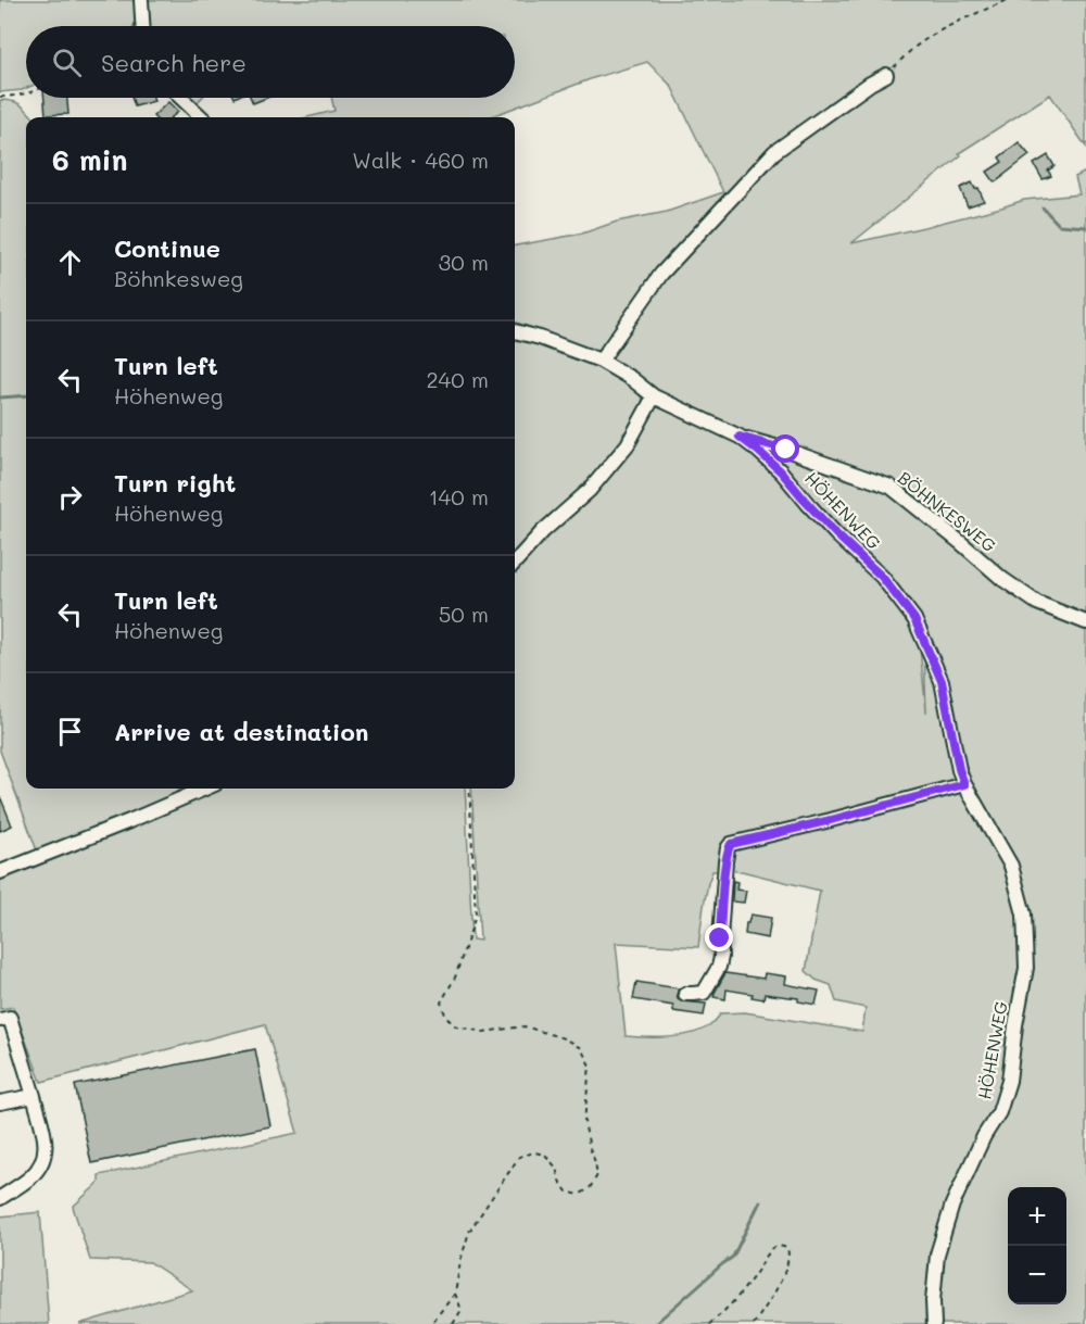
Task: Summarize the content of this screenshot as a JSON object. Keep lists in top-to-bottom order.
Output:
{
  "streets": {
    "street": ["HÖHENWEG", "BÖHNKESWEG"]
  },
  "crossings": [
    ["HÖHENWEG", "BÖHNKESWEG"]
  ],
  "page": {
    "search": "Search here",
    "heading": ["6 min", "Walk · 460 m"],
    "list": [
      ["Continue", "Böhnkesweg", "30 m"],
      ["Turn left", "Höhenweg", "240 m"],
      ["Turn right", "Höhenweg", "140 m"],
      ["Turn left", "Höhenweg", "50 m"],
      "Arrive at destination"
    ],
    "map_buttons": ["+", "−"]
  }
}
